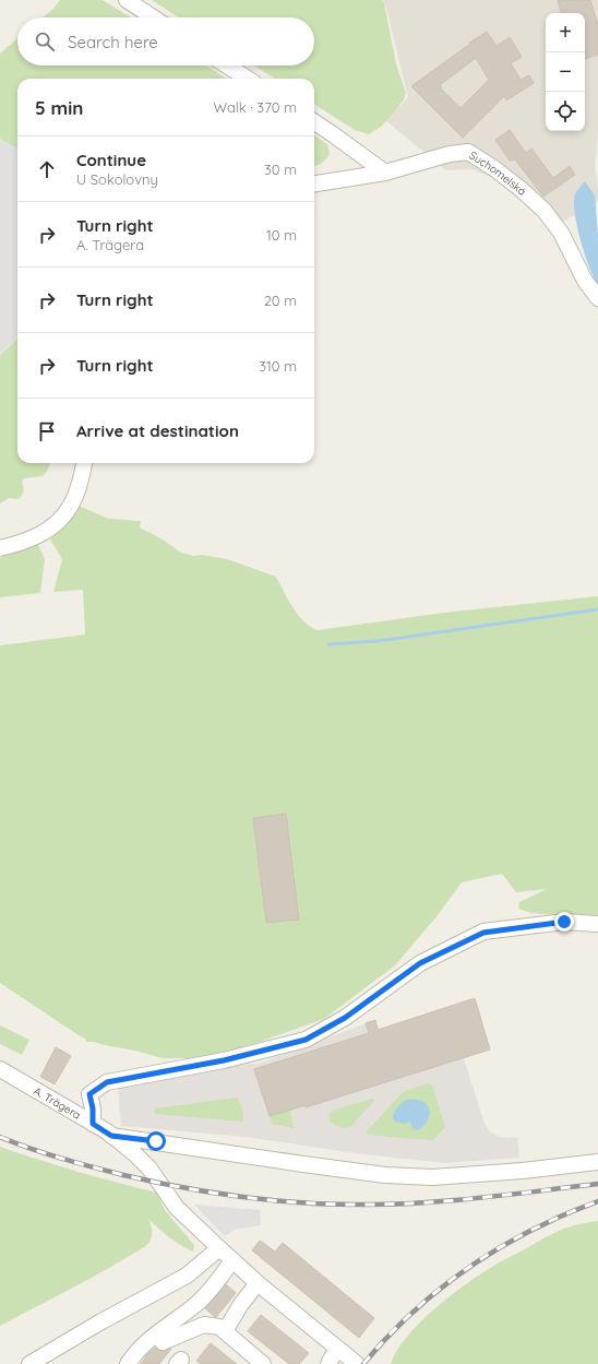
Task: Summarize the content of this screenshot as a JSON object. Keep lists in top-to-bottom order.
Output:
{
  "streets": {
    "street": ["Suchomelská", "A. Trägera"]
  },
  "page": {
    "map_buttons": ["+", "−"],
    "search": "Search here",
    "heading": ["5 min", "Walk · 370 m"],
    "list": [
      ["Continue", "U Sokolovny", "30 m"],
      ["Turn right", "A. Trägera", "10 m"],
      ["Turn right", "20 m"],
      ["Turn right", "310 m"],
      "Arrive at destination"
    ]
  }
}
